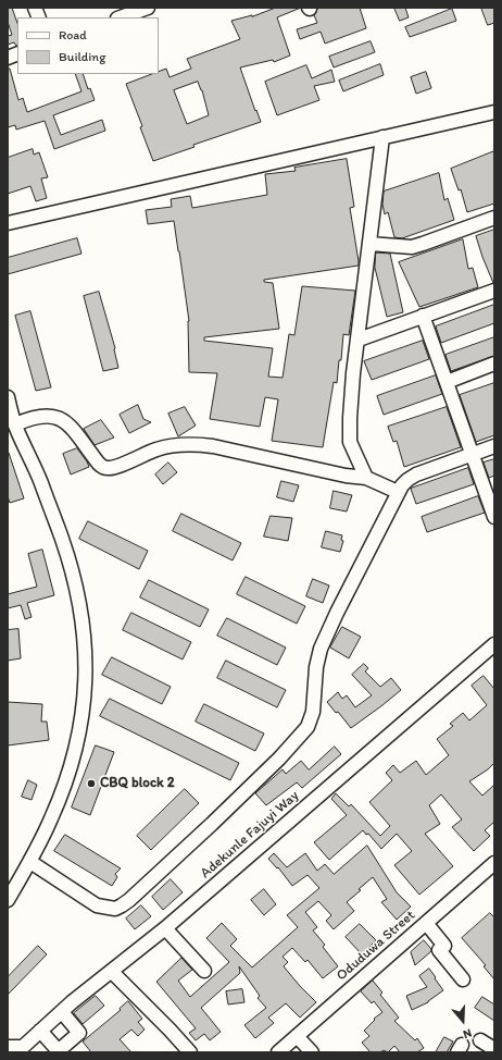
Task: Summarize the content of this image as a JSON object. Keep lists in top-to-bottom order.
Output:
{
  "streets": {
    "street": ["Adekunle Fajuyi Way", "Oduduwa Street"]
  },
  "places": ["CBQ block 2"],
  "legend": ["Road", "Building"],
  "north": "bottom"
}
